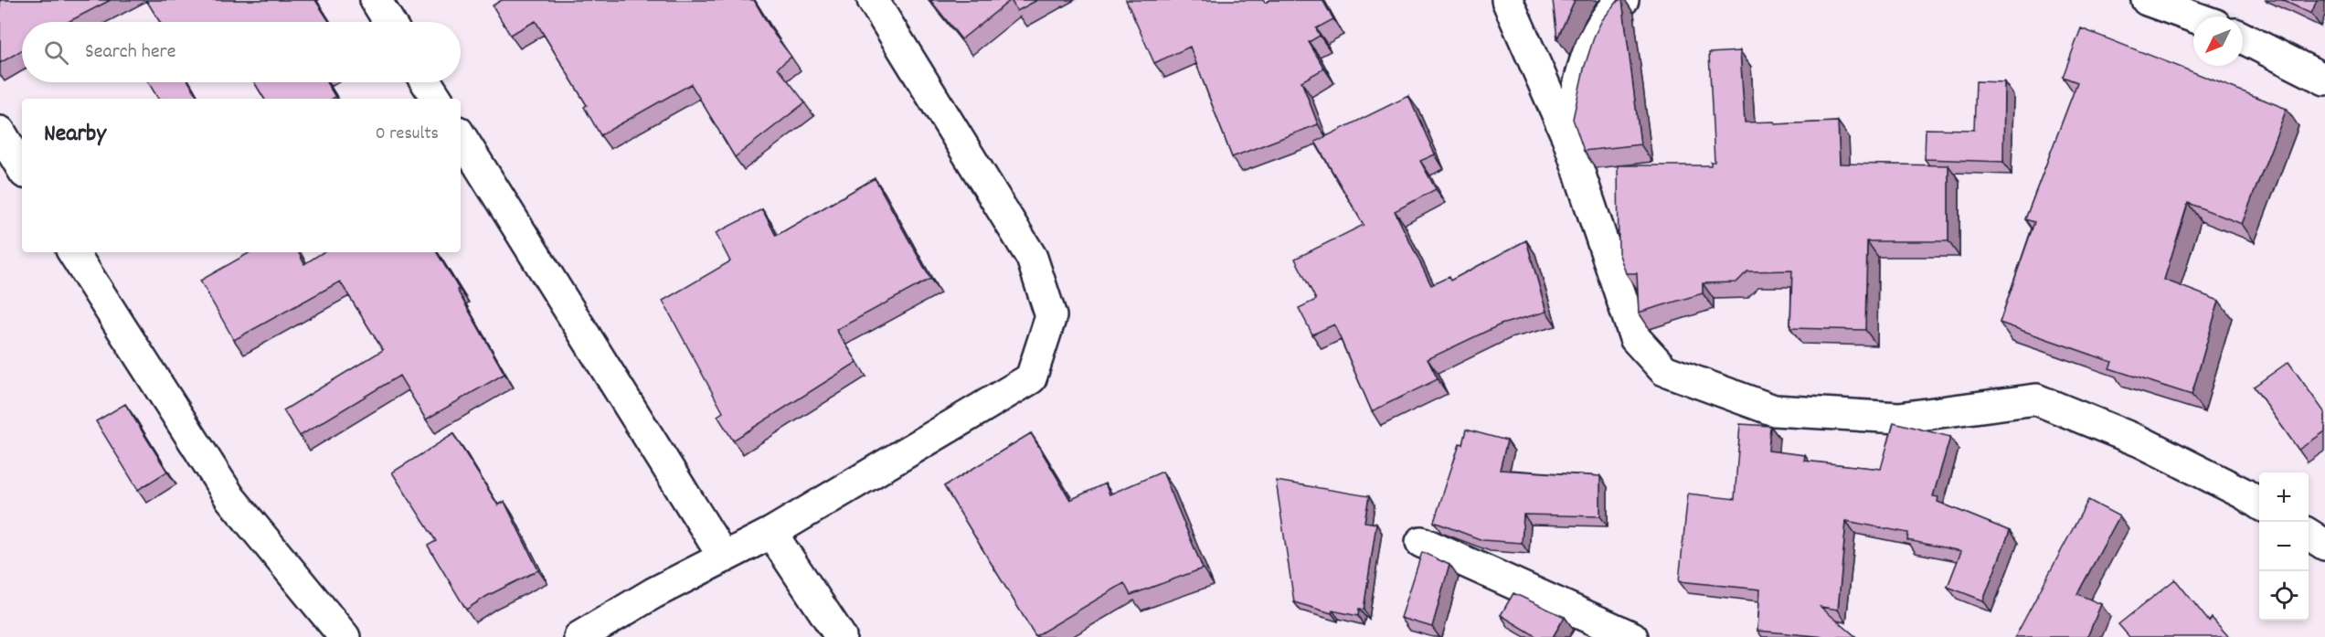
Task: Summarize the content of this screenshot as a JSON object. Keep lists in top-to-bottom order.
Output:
{
  "north": "bottom left",
  "page": {
    "search": "Search here",
    "heading": ["Nearby", "0 results"],
    "map_buttons": ["+", "−"]
  }
}
